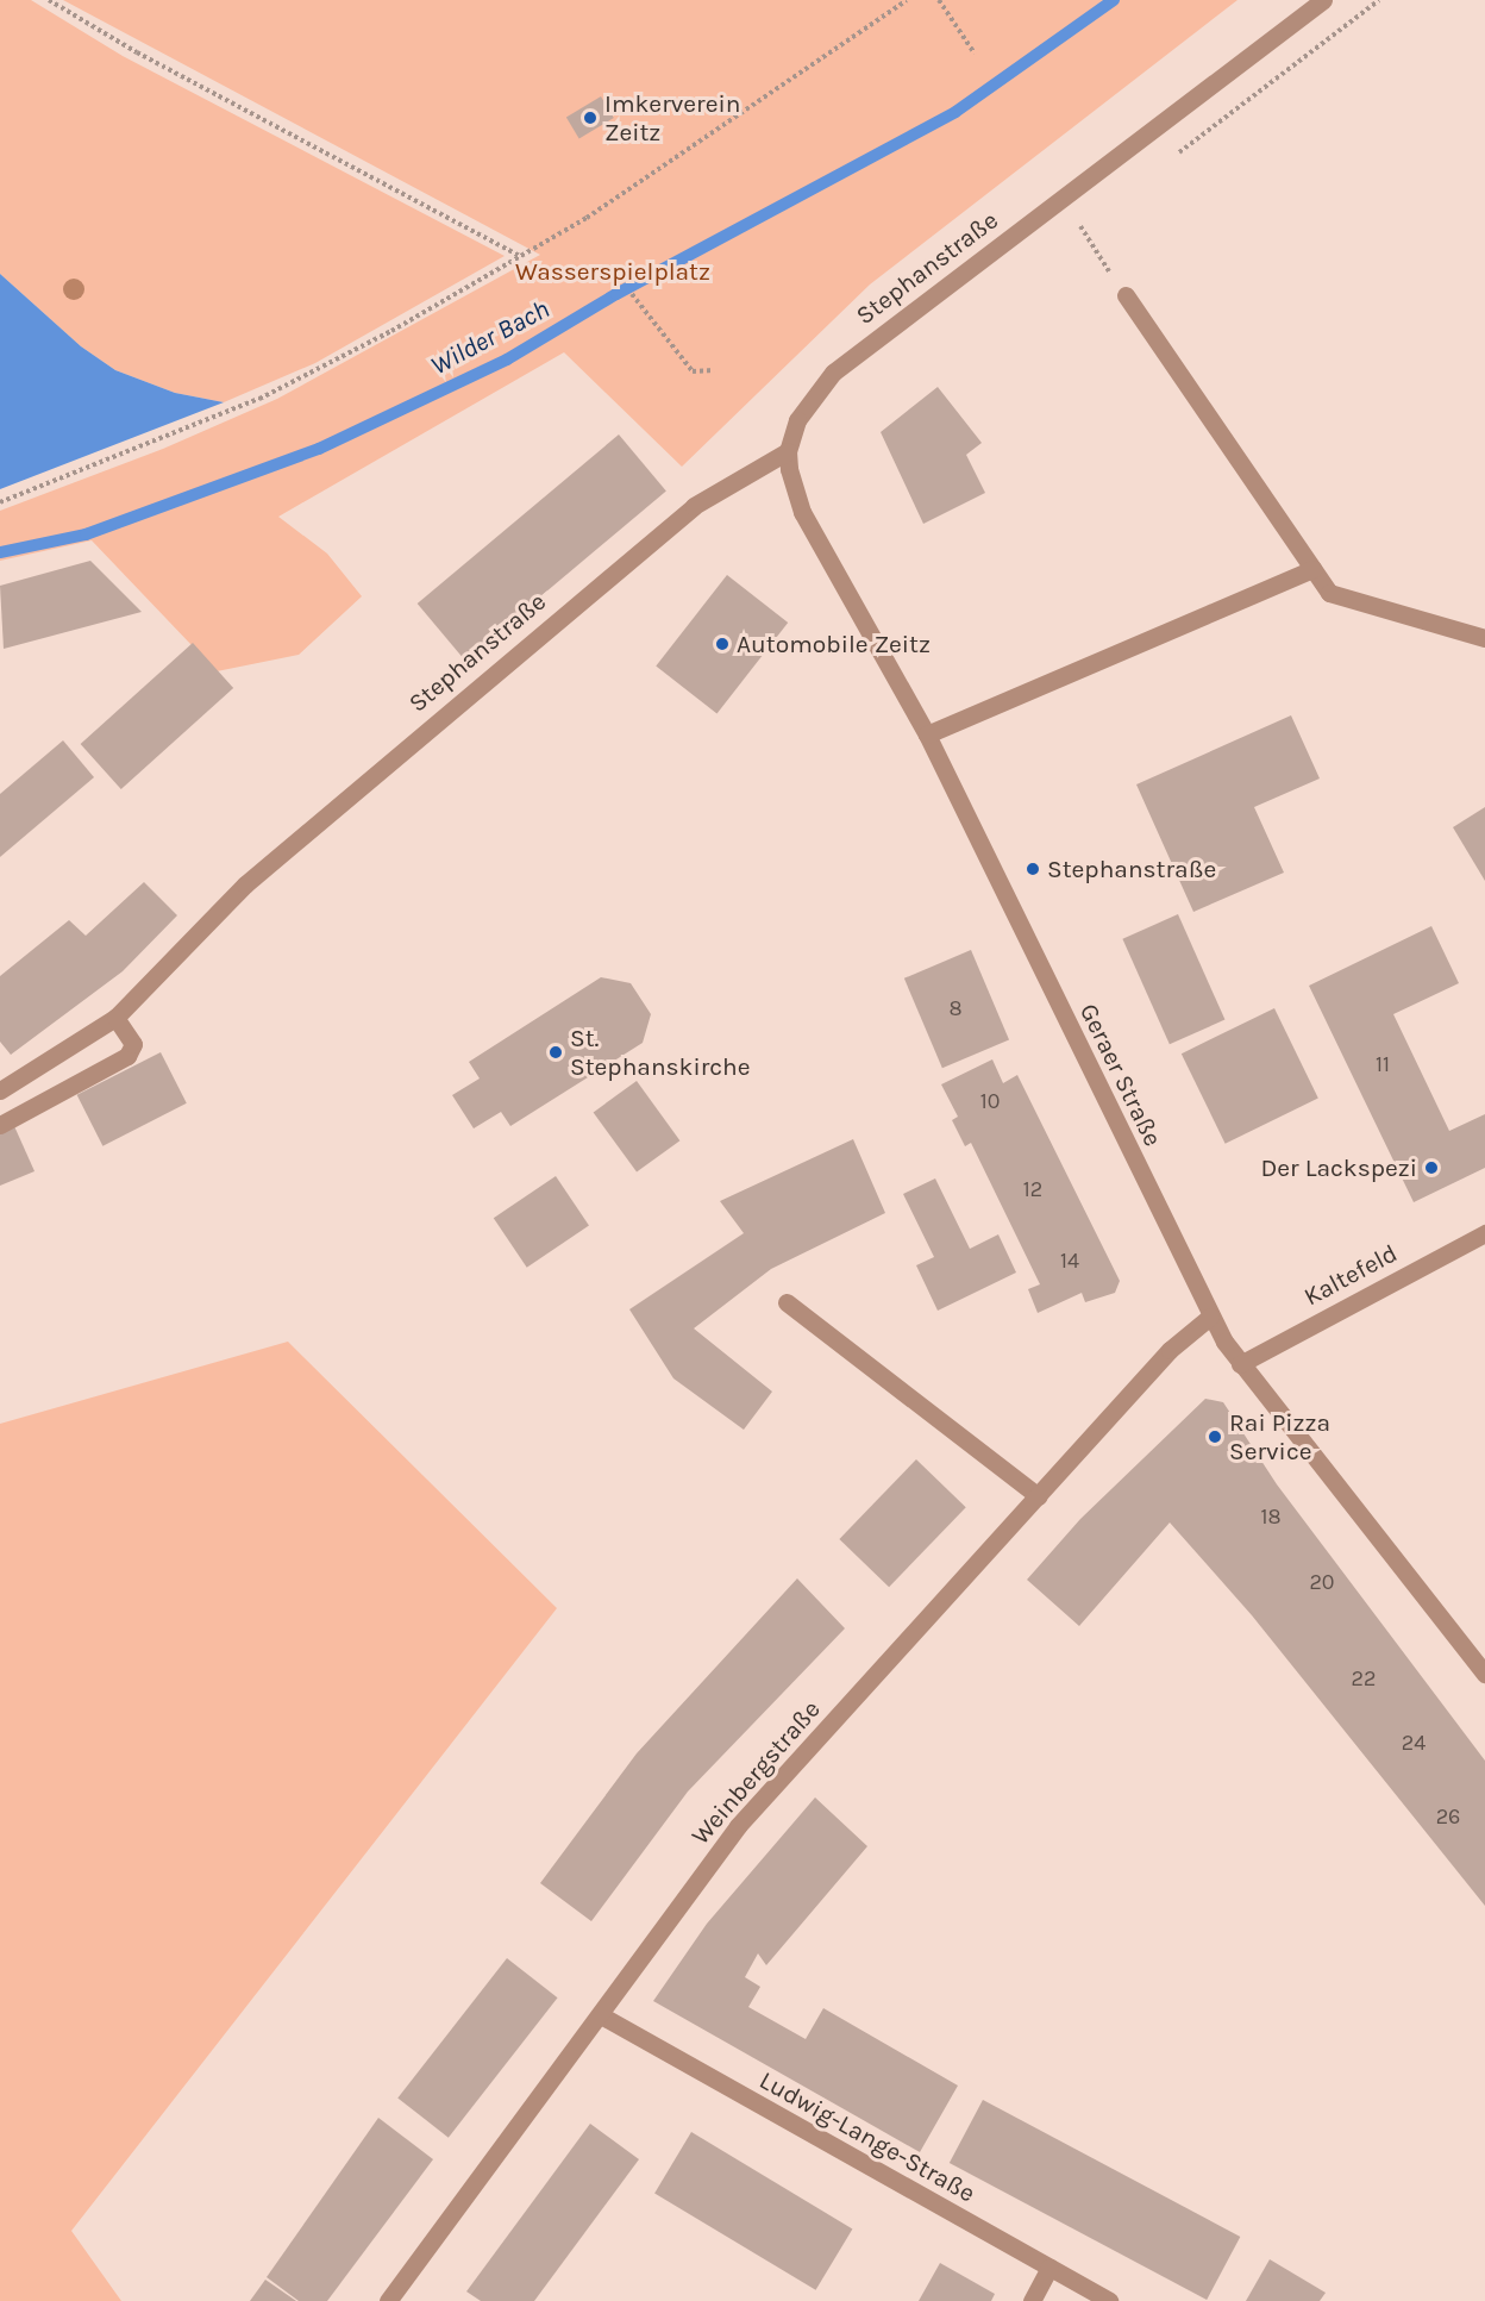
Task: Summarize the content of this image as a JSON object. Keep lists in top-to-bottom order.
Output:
{
  "streets": {
    "street": [
      "Stephanstraße",
      "Geraer Straße",
      "Kaltefeld",
      "Weinbergstraße",
      "Ludwig-Lange-Straße"
    ]
  },
  "crossings": [
    ["Stephanstraße", "Geraer Straße"],
    ["Geraer Straße", "Kaltefeld"],
    ["Geraer Straße", "Weinbergstraße"],
    ["Weinbergstraße", "Ludwig-Lange-Straße"]
  ],
  "water": ["Wilder Bach"],
  "parks": ["Wasserspielplatz"],
  "places": [
    "Imkerverein Zeitz",
    "Automobile Zeitz",
    "Stephanstraße",
    "St. Stephanskirche",
    "Der Lackspezi",
    "Rai Pizza Service"
  ],
  "house_numbers": [
    "8",
    "11",
    "10",
    "12",
    "14",
    "18",
    "20",
    "22",
    "24",
    "26"
  ]
}
